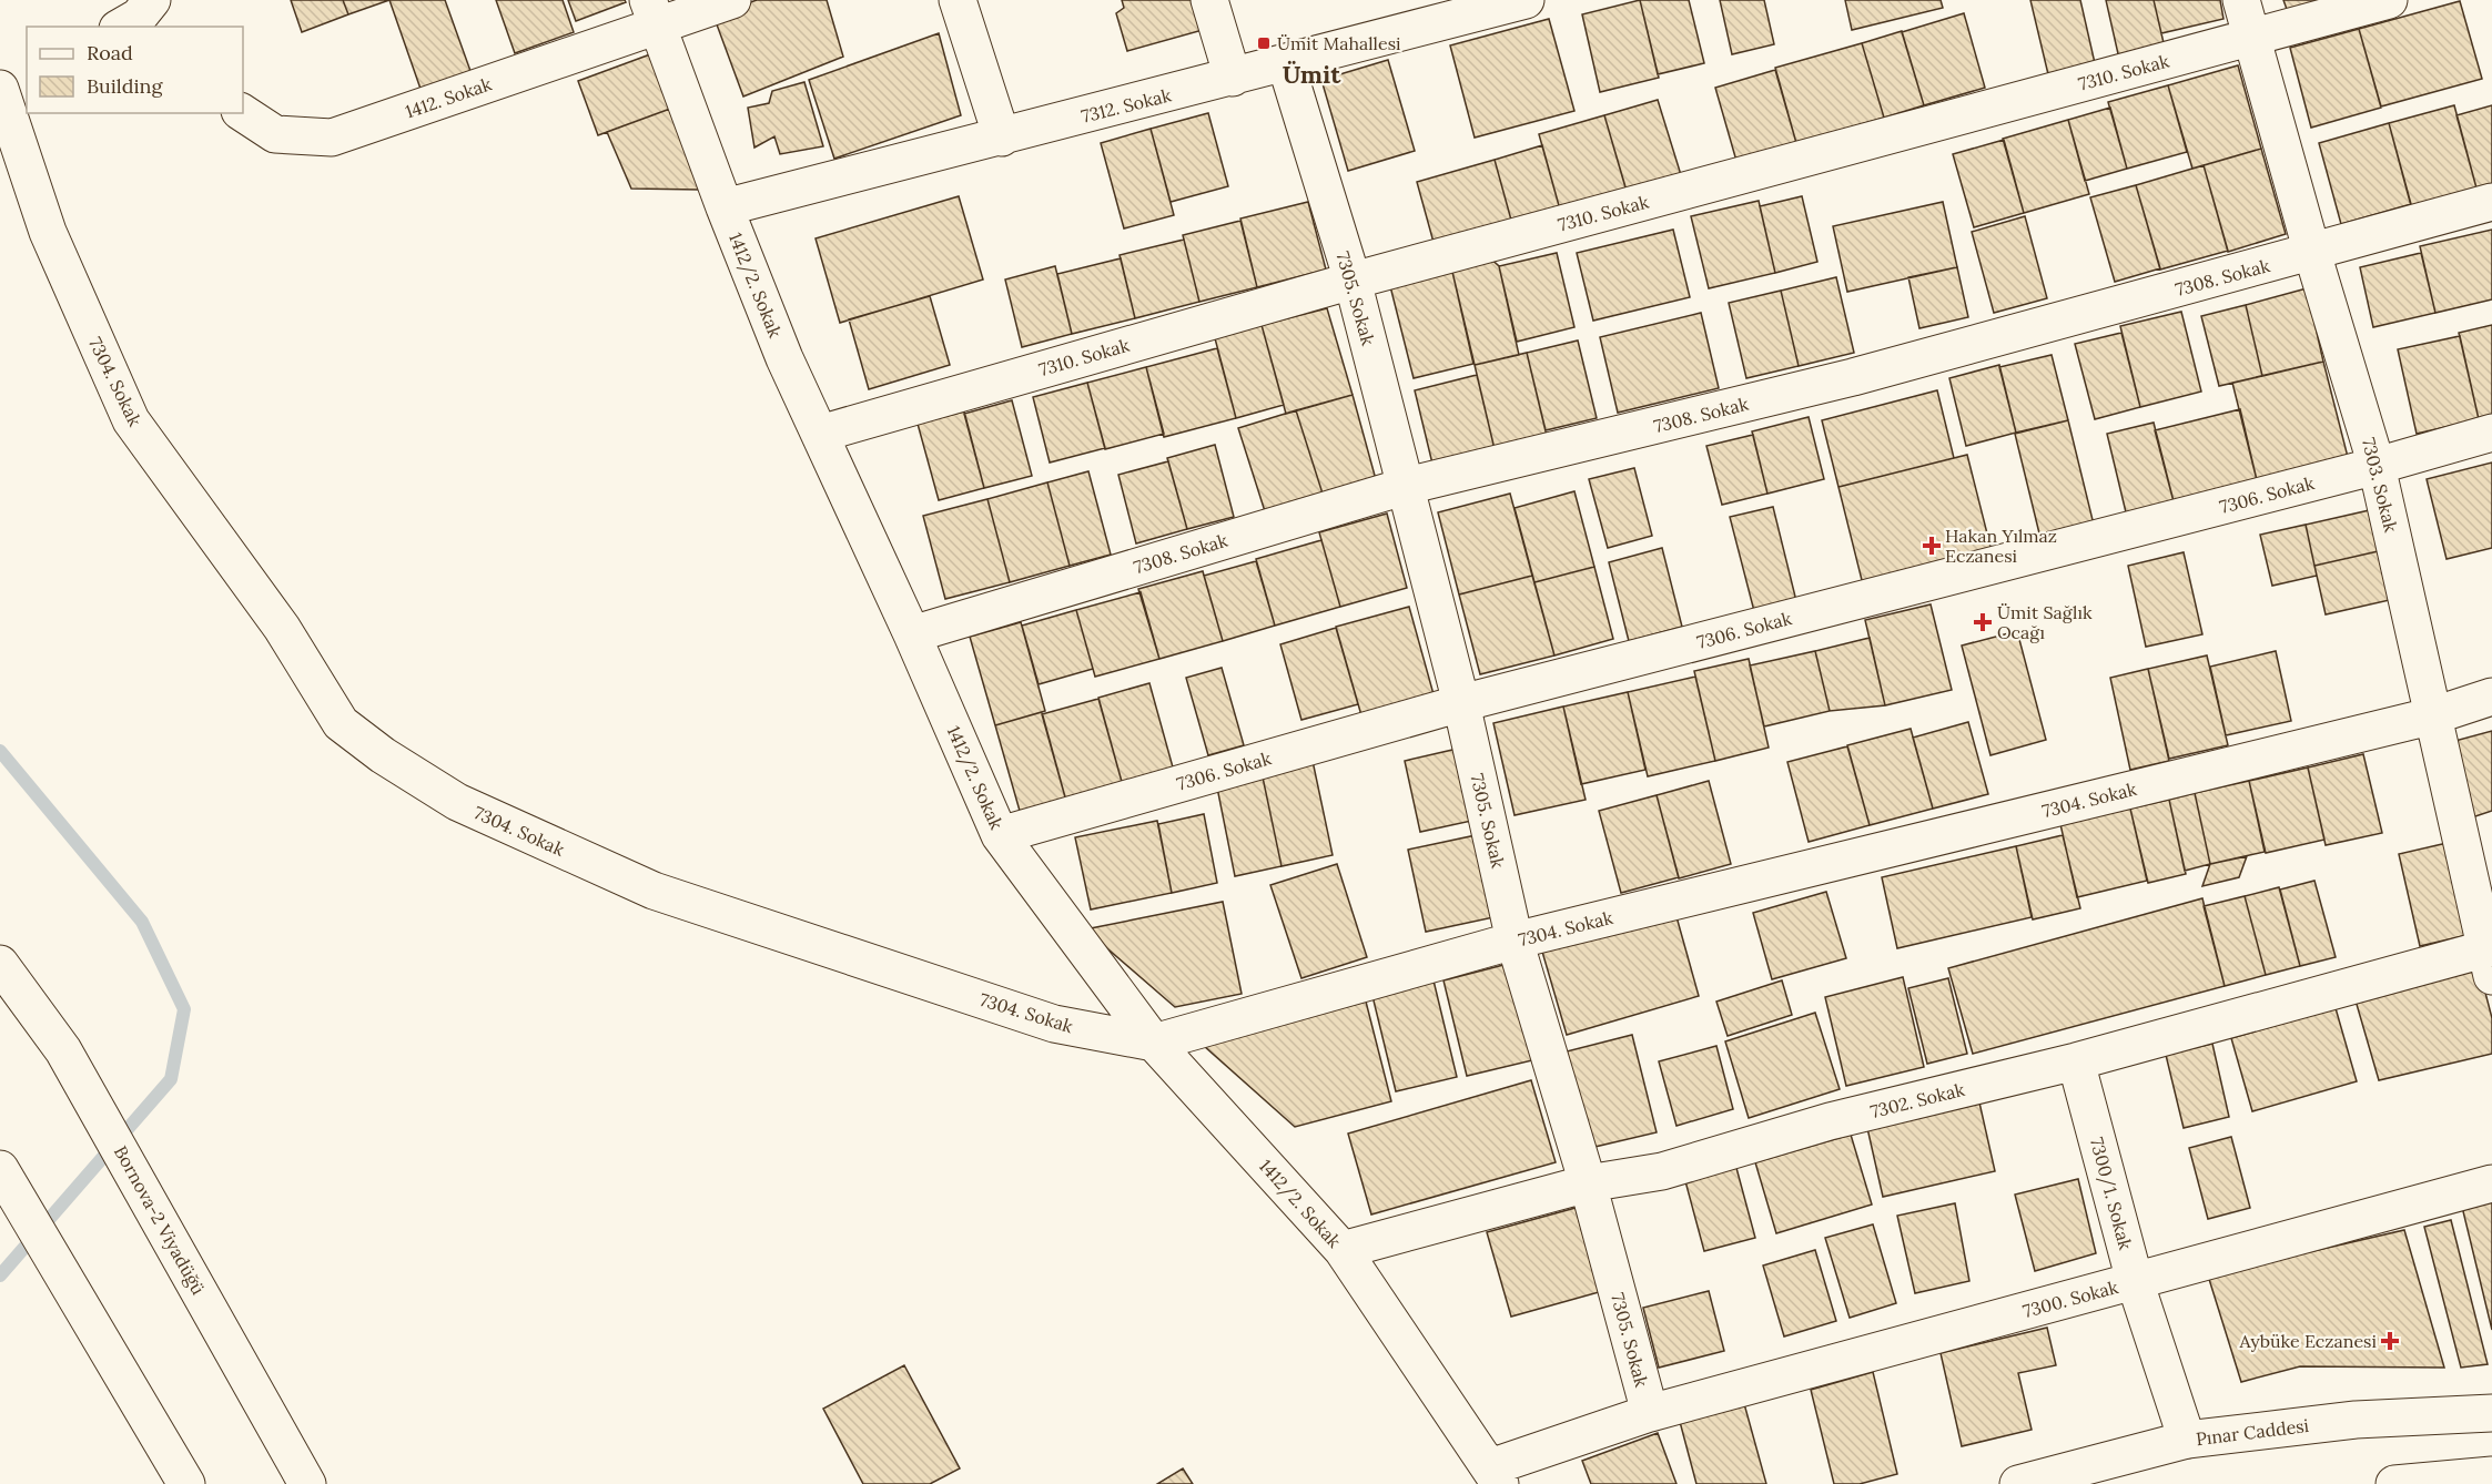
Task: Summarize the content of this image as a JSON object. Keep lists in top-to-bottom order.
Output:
{
  "streets": {
    "main road": [
      "7310. Sokak",
      "1412. Sokak",
      "7312. Sokak",
      "7308. Sokak",
      "1412/2. Sokak",
      "7305. Sokak",
      "7304. Sokak",
      "7303. Sokak",
      "7306. Sokak",
      "7302. Sokak",
      "7300/1. Sokak",
      "Bornova-2 Viyadüğü",
      "7300. Sokak",
      "Pınar Caddesi"
    ]
  },
  "crossings": [
    ["7310. Sokak", "1412/2. Sokak"],
    ["7310. Sokak", "7305. Sokak"],
    ["7310. Sokak", "7303. Sokak"],
    ["1412. Sokak", "1412/2. Sokak"],
    ["7312. Sokak", "1412/2. Sokak"],
    ["7312. Sokak", "7305. Sokak"],
    ["7308. Sokak", "1412/2. Sokak"],
    ["7308. Sokak", "7305. Sokak"],
    ["7308. Sokak", "7303. Sokak"],
    ["1412/2. Sokak", "7305. Sokak"],
    ["1412/2. Sokak", "7304. Sokak"],
    ["1412/2. Sokak", "7306. Sokak"],
    ["1412/2. Sokak", "7302. Sokak"],
    ["7305. Sokak", "7304. Sokak"],
    ["7305. Sokak", "7306. Sokak"],
    ["7305. Sokak", "7302. Sokak"],
    ["7305. Sokak", "7300. Sokak"],
    ["7304. Sokak", "7303. Sokak"],
    ["7303. Sokak", "7306. Sokak"],
    ["7303. Sokak", "7302. Sokak"],
    ["7302. Sokak", "7300/1. Sokak"],
    ["7300/1. Sokak", "7300. Sokak"],
    ["7300/1. Sokak", "Pınar Caddesi"]
  ],
  "districts": ["Ümit"],
  "places": {
    "transit": ["Ümit Mahallesi"],
    "health": ["Hakan Yılmaz Eczanesi", "Ümit Sağlık Ocağı", "Aybüke Eczanesi"]
  },
  "legend": ["Road", "Building"]
}
